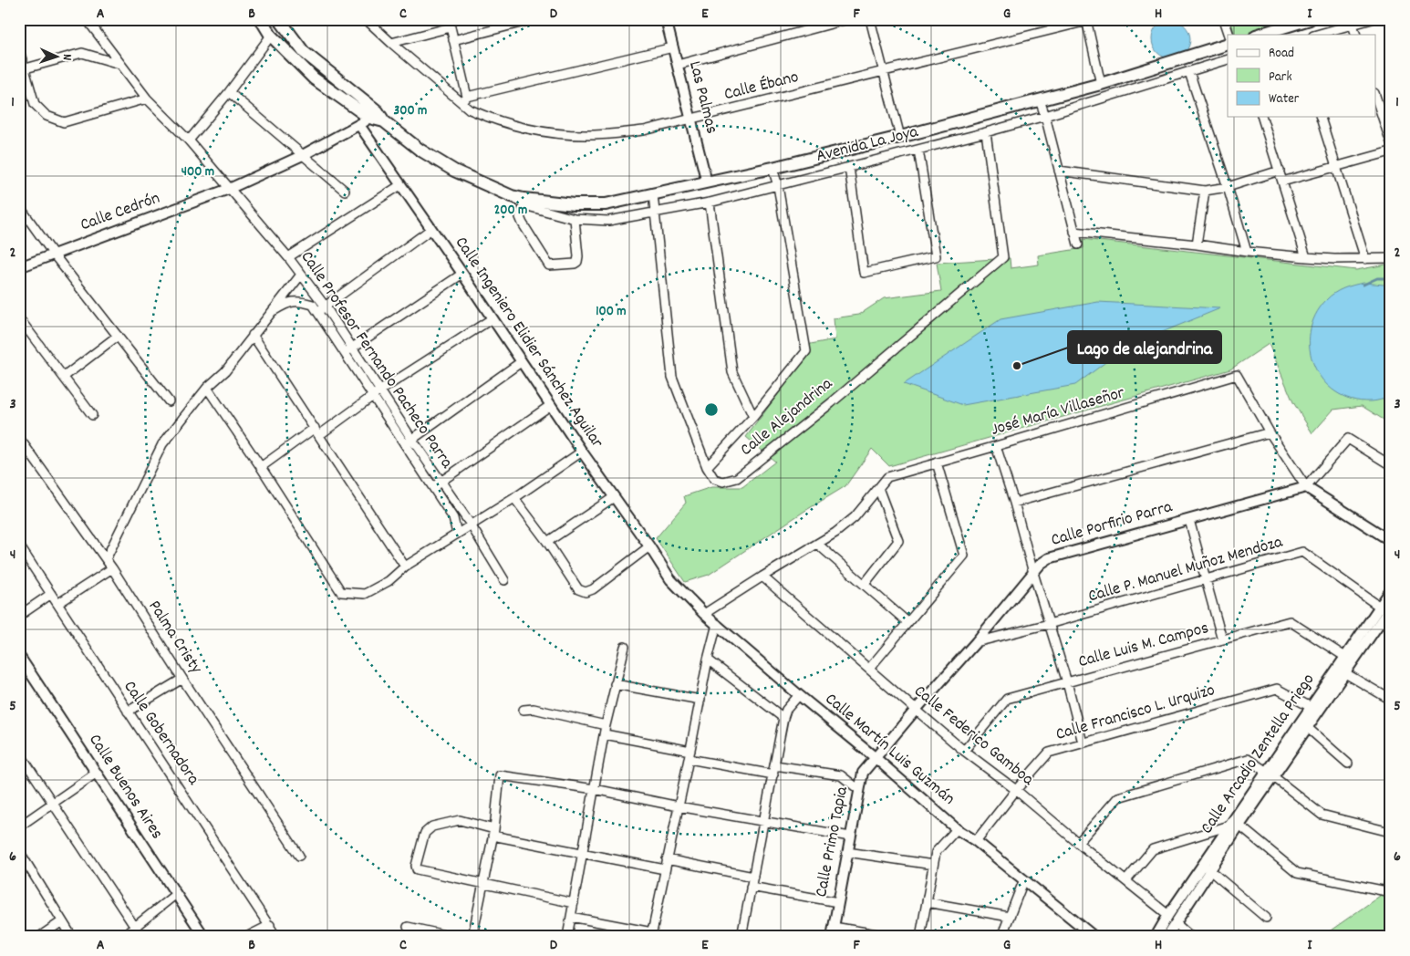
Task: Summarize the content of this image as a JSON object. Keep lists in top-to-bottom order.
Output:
{
  "streets": {
    "main road": ["Avenida La Joya"],
    "street": [
      "Calle Ébano",
      "Las Palmas",
      "Calle Cedrón",
      "Calle Ingeniero Elidier Sánchez Aguilar",
      "Calle Profesor Fernando Pacheco Parra",
      "José María Villaseñor",
      "Calle Alejandrina",
      "Calle Porfirio Parra",
      "Calle P. Manuel Muñoz Mendoza",
      "Palma Cristy",
      "Calle Luis M. Campos",
      "Calle Francisco L. Urquizo",
      "Calle Gobernadora",
      "Calle Federico Gamboa",
      "Calle Martín Luis Guzmán",
      "Calle Arcadio Zentella Priego",
      "Calle Buenos Aires",
      "Calle Primo Tapia"
    ]
  },
  "crossings": [
    ["Calle Ébano", "Las Palmas"],
    ["Las Palmas", "Avenida La Joya"],
    ["Avenida La Joya", "Calle Cedrón"],
    ["Avenida La Joya", "Calle Alejandrina"],
    ["Calle Cedrón", "Calle Ingeniero Elidier Sánchez Aguilar"],
    ["Calle Cedrón", "Calle Profesor Fernando Pacheco Parra"],
    ["Calle Ingeniero Elidier Sánchez Aguilar", "Calle Martín Luis Guzmán"],
    ["Calle Porfirio Parra", "Calle P. Manuel Muñoz Mendoza"],
    ["Calle Porfirio Parra", "Calle Federico Gamboa"],
    ["Calle Porfirio Parra", "Calle Martín Luis Guzmán"],
    ["Calle Porfirio Parra", "Calle Primo Tapia"],
    ["Calle P. Manuel Muñoz Mendoza", "Calle Arcadio Zentella Priego"],
    ["Calle Luis M. Campos", "Calle Federico Gamboa"],
    ["Calle Luis M. Campos", "Calle Arcadio Zentella Priego"],
    ["Calle Francisco L. Urquizo", "Calle Federico Gamboa"],
    ["Calle Francisco L. Urquizo", "Calle Martín Luis Guzmán"],
    ["Calle Francisco L. Urquizo", "Calle Arcadio Zentella Priego"],
    ["Calle Federico Gamboa", "Calle Arcadio Zentella Priego"],
    ["Calle Martín Luis Guzmán", "Calle Primo Tapia"]
  ],
  "places": ["Lago de alejandrina"],
  "legend": ["Road", "Park", "Water"],
  "north": "right",
  "grid": {
    "columns": [
      "A",
      "B",
      "C",
      "D",
      "E",
      "F",
      "G",
      "H",
      "I"
    ],
    "rows": [
      "1",
      "2",
      "3",
      "4",
      "5",
      "6"
    ]
  },
  "rings": [
    "300 m",
    "400 m",
    "200 m",
    "100 m"
  ]
}
